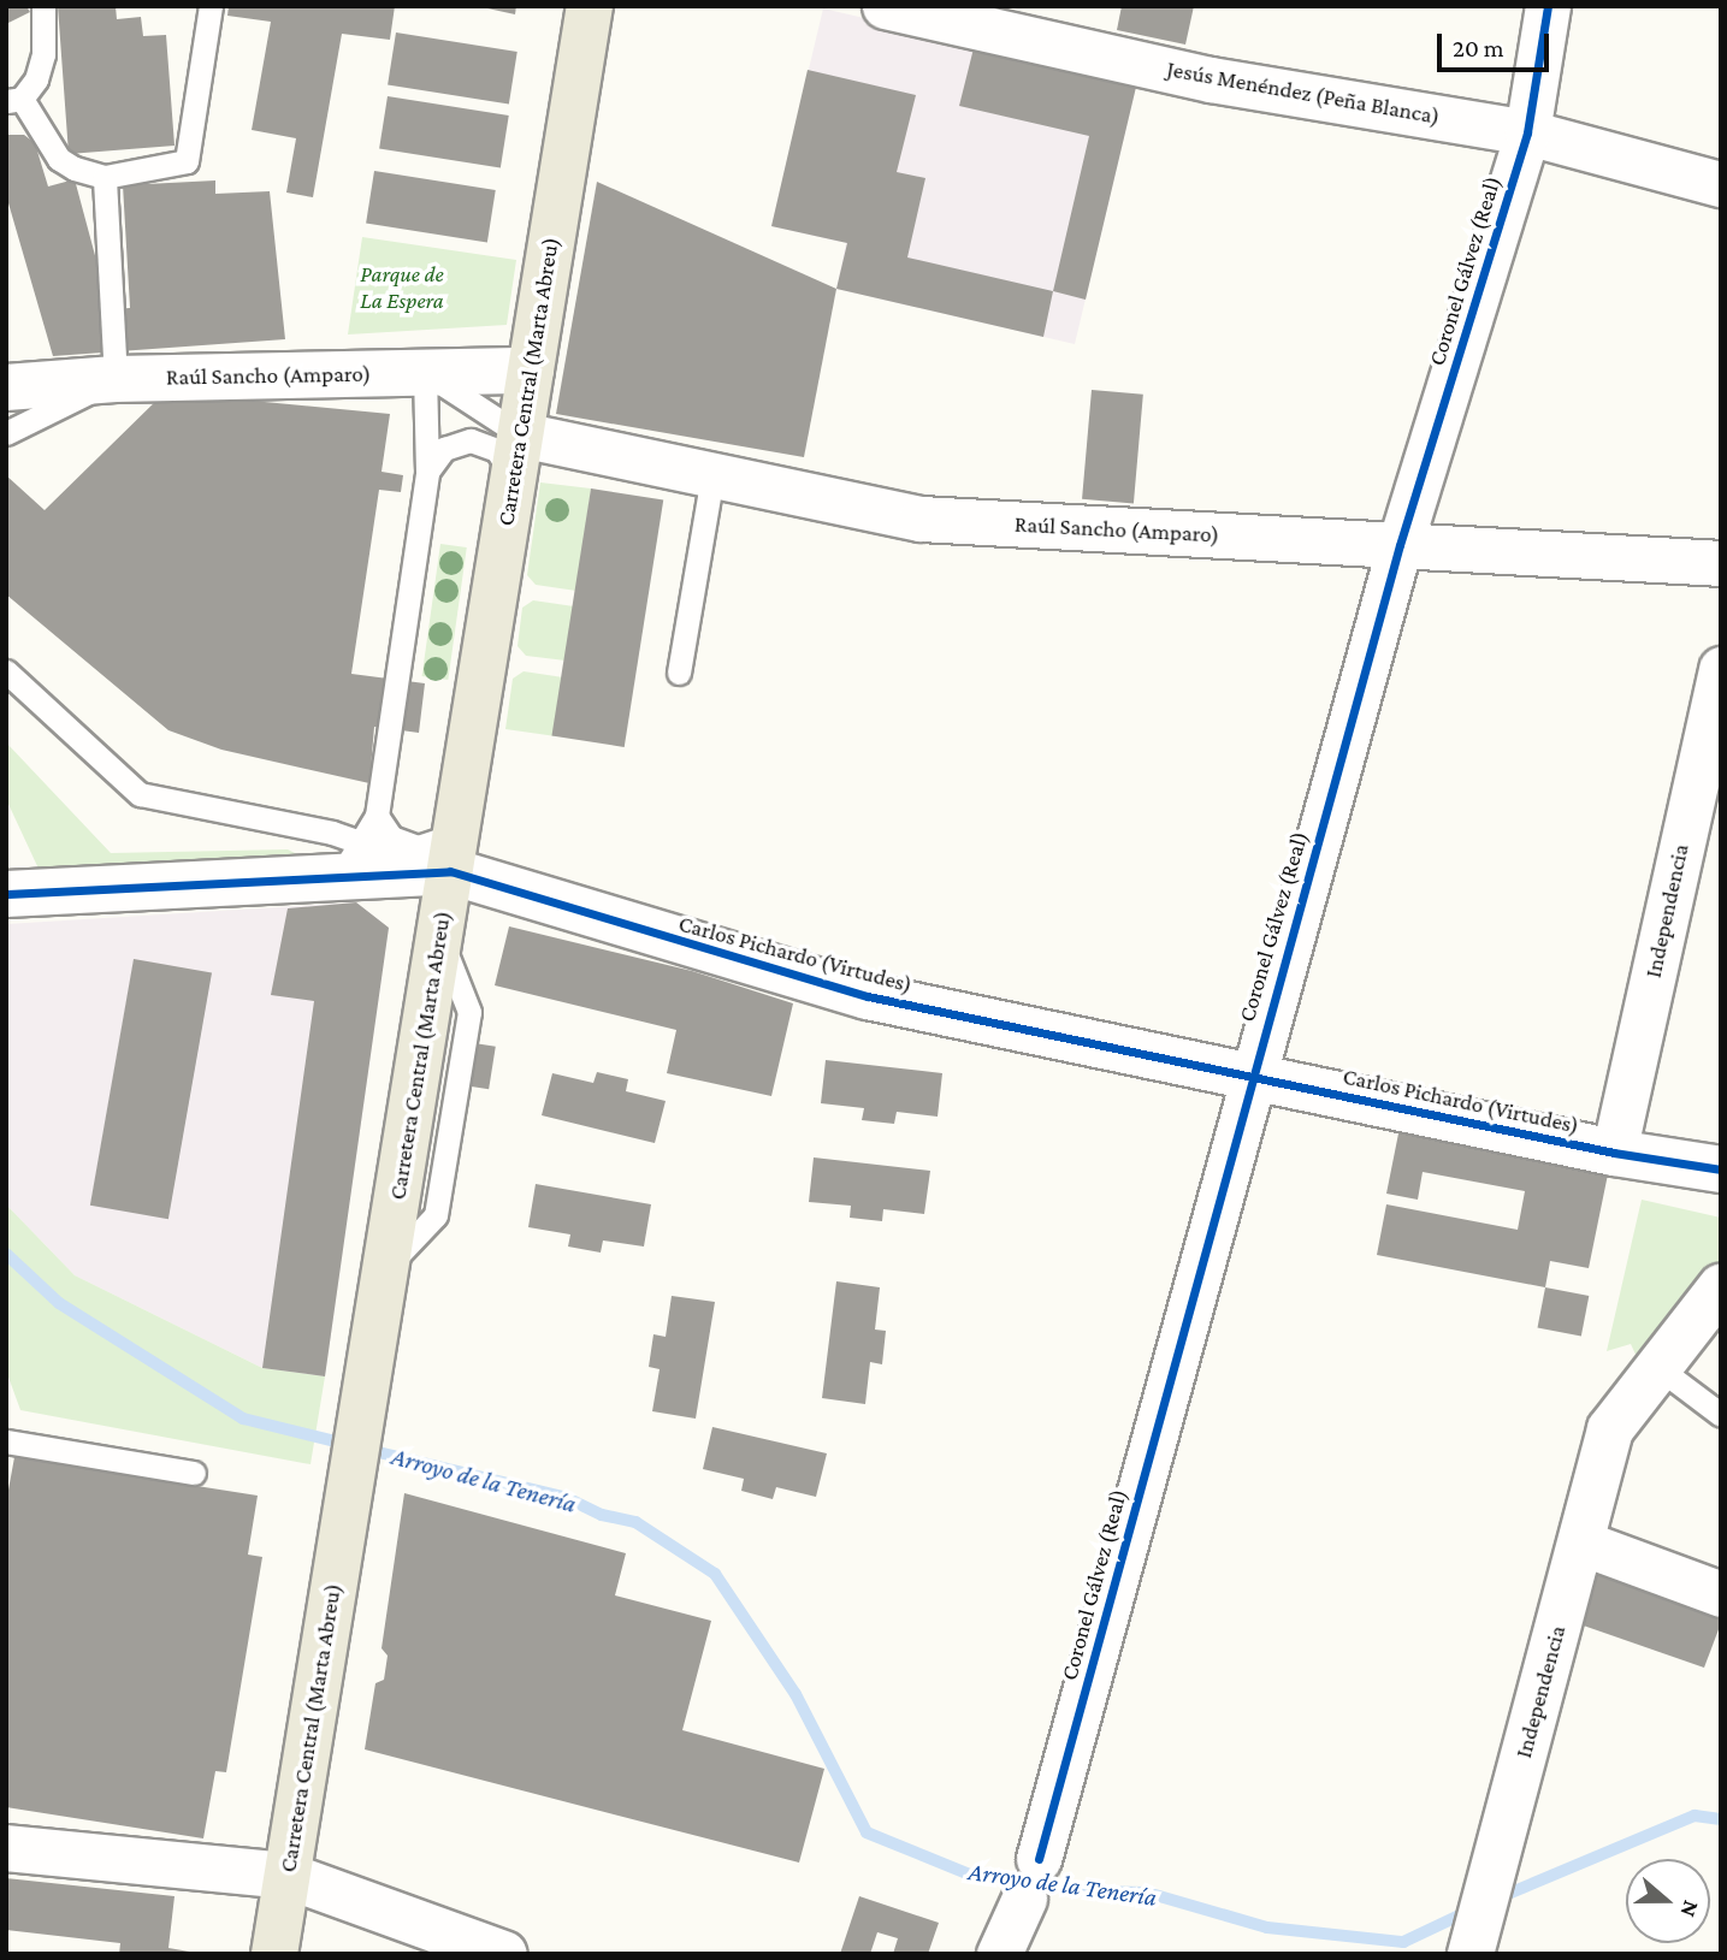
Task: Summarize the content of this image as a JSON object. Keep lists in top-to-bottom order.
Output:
{
  "streets": {
    "main road": ["Carretera Central (Marta Abreu)"],
    "street": [
      "Jesús Menéndez (Peña Blanca)",
      "Coronel Gálvez (Real)",
      "Raúl Sancho (Amparo)",
      "Independencia",
      "Carlos Pichardo (Virtudes)"
    ]
  },
  "crossings": [
    ["Jesús Menéndez (Peña Blanca)", "Coronel Gálvez (Real)"],
    ["Coronel Gálvez (Real)", "Raúl Sancho (Amparo)"],
    ["Coronel Gálvez (Real)", "Carlos Pichardo (Virtudes)"],
    ["Raúl Sancho (Amparo)", "Carretera Central (Marta Abreu)"],
    ["Carretera Central (Marta Abreu)", "Carlos Pichardo (Virtudes)"],
    ["Independencia", "Carlos Pichardo (Virtudes)"]
  ],
  "water": ["Arroyo de la Tenería"],
  "parks": ["Parque de La Espera"],
  "scale_bar": "20 m",
  "north": "right"
}
